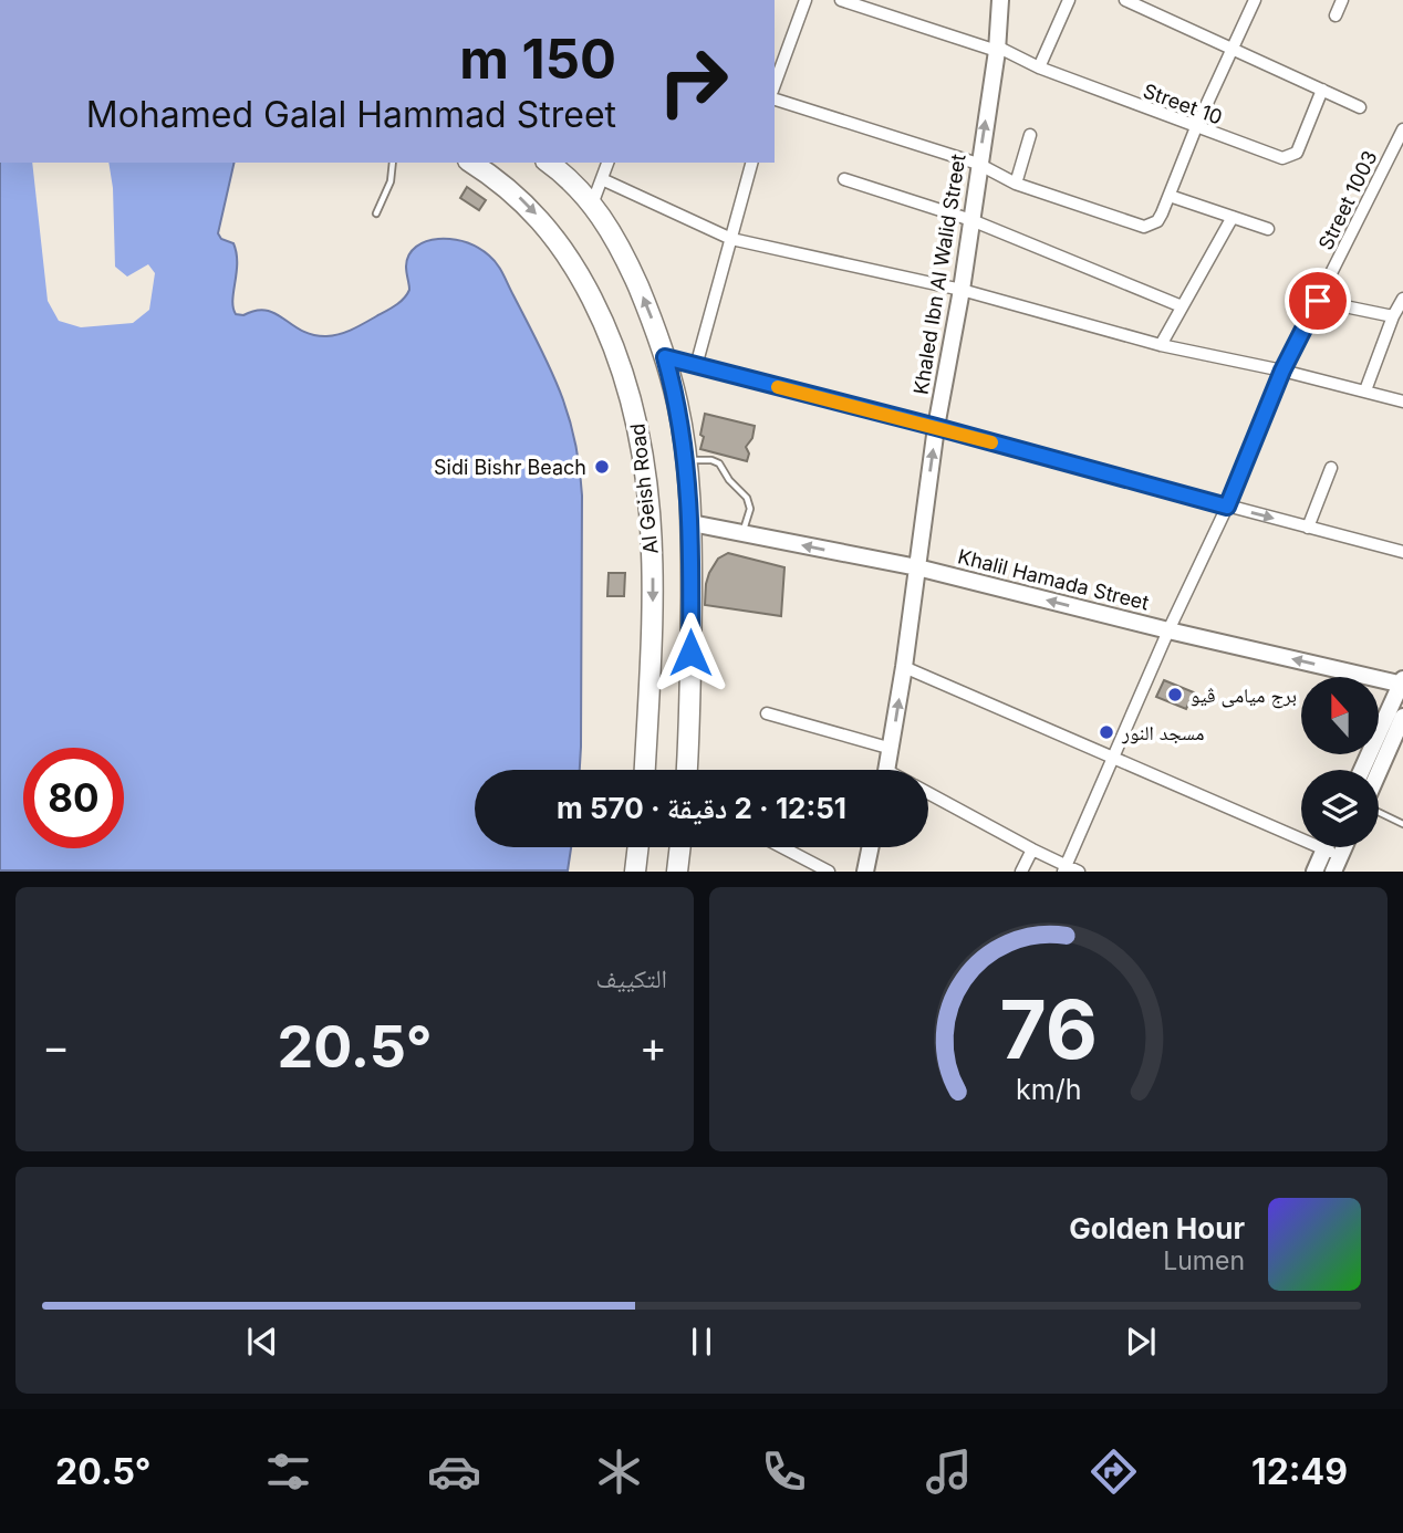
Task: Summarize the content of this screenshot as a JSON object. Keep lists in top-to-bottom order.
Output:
{
  "streets": {
    "highway": ["Al Geish Road"],
    "street": [
      "Street 10",
      "Street 1003",
      "Khaled Ibn Al Walid Street",
      "Khalil Hamada Street"
    ]
  },
  "crossings": [
    ["Street 10", "Khaled Ibn Al Walid Street"],
    ["Street 1003", "Khalil Hamada Street"],
    ["Khaled Ibn Al Walid Street", "Khalil Hamada Street"],
    ["Al Geish Road", "Khalil Hamada Street"]
  ],
  "one_way": ["Khaled Ibn Al Walid Street"],
  "places": ["Sidi Bishr Beach", "برج ميامى ڤيو", "مسجد النور"],
  "north": "top",
  "page": {
    "turn": ["150 m", "Mohamed Galal Hammad Street"],
    "limit": "80",
    "trip": "12:51 · 2 دقيقة · 570 m",
    "tile": "التكييف",
    "heat": ["−", "20.5°", "+"],
    "song": ["Golden Hour", "Lumen"],
    "tabs": ["12:49", "20.5°"],
    "gauge": ["76", "km/h"]
  }
}
